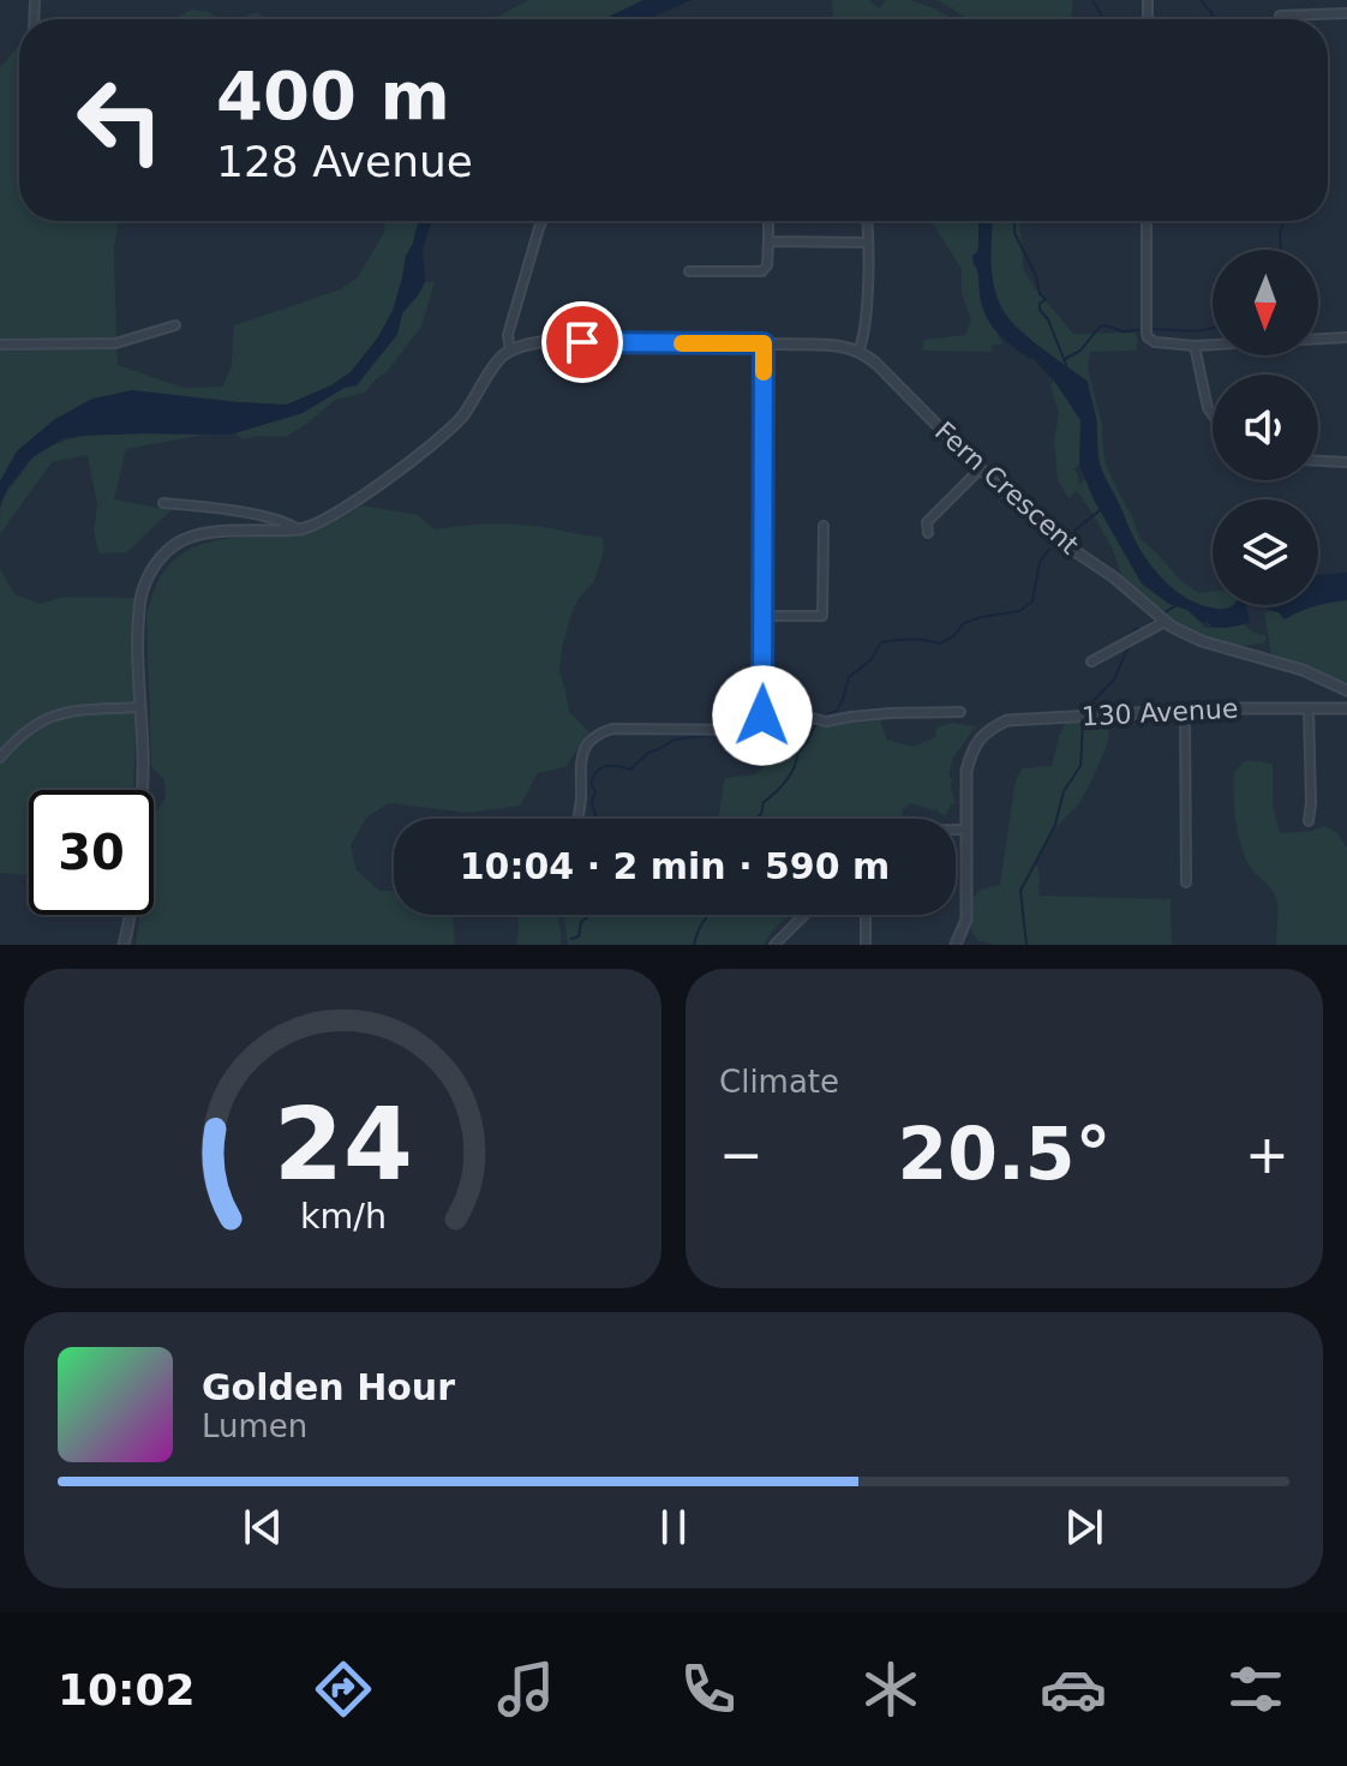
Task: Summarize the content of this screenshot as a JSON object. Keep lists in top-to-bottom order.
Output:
{
  "streets": {
    "street": ["Fern Crescent", "130 Avenue"]
  },
  "north": "bottom",
  "page": {
    "turn": ["400 m", "128 Avenue"],
    "limit": "30",
    "trip": "10:04 · 2 min · 590 m",
    "tile": "Climate",
    "heat": ["−", "20.5°", "+"],
    "song": ["Golden Hour", "Lumen"],
    "tabs": "10:02",
    "gauge": ["24", "km/h"]
  }
}
